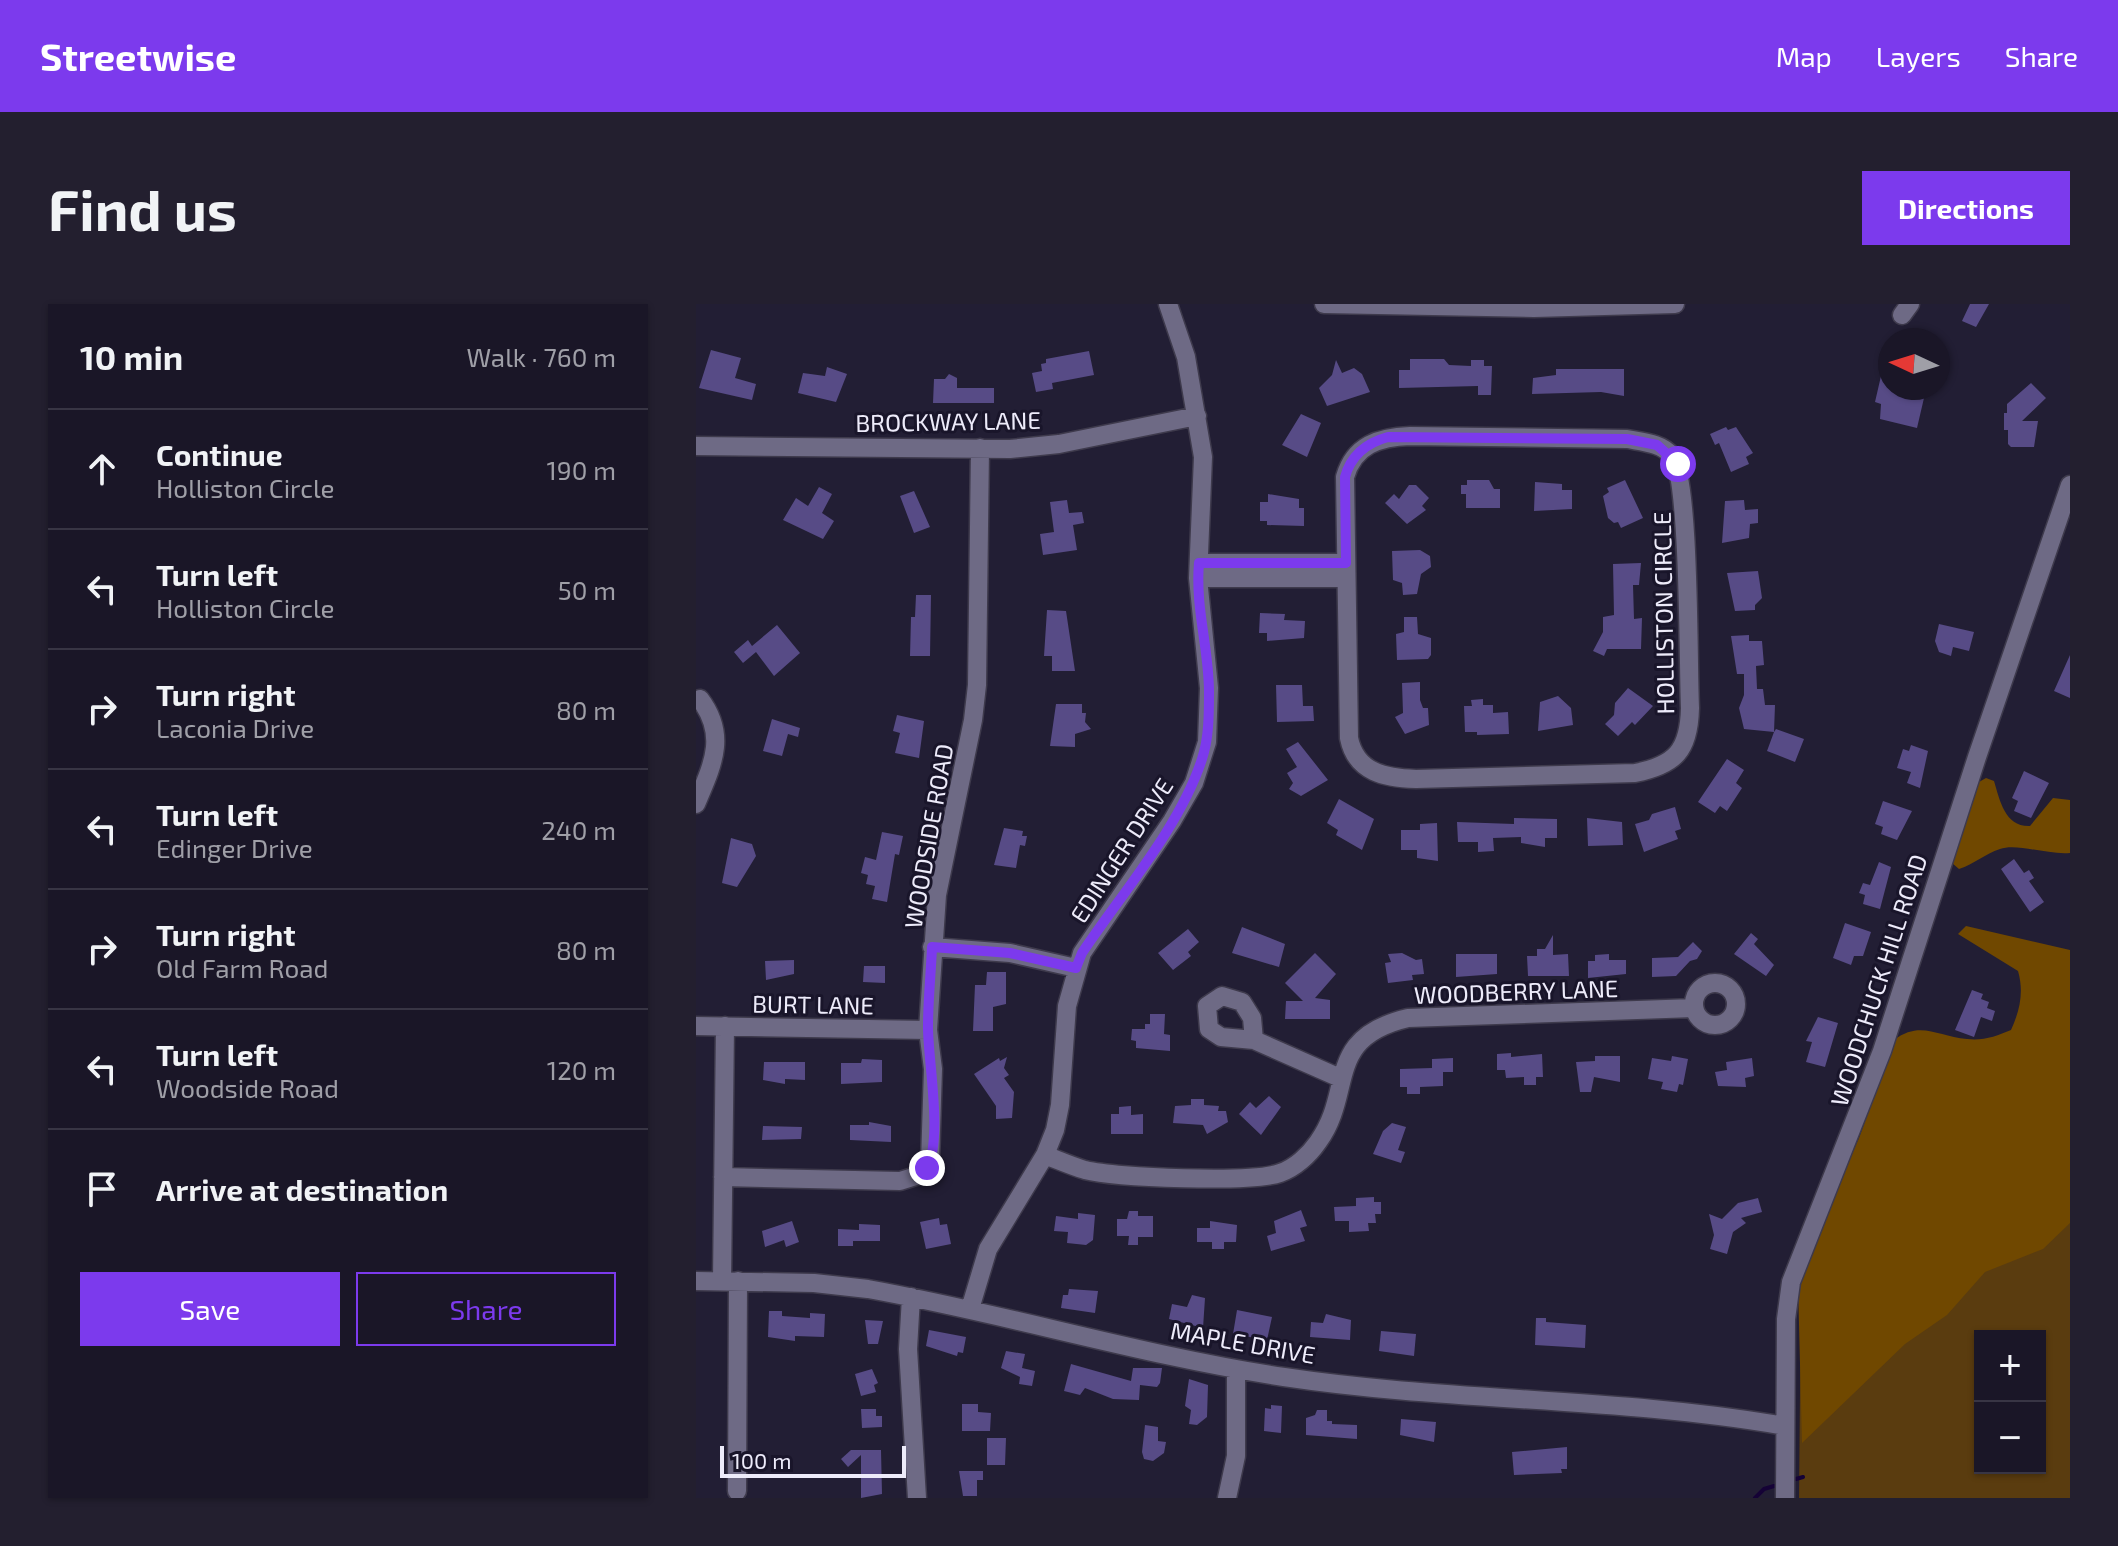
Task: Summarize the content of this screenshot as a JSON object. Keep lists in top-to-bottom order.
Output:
{
  "streets": {
    "street": [
      "BROCKWAY LANE",
      "HOLLISTON CIRCLE",
      "WOODSIDE ROAD",
      "EDINGER DRIVE",
      "WOODCHUCK HILL ROAD",
      "WOODBERRY LANE",
      "BURT LANE",
      "MAPLE DRIVE"
    ]
  },
  "crossings": [
    ["BROCKWAY LANE", "WOODSIDE ROAD"],
    ["BROCKWAY LANE", "EDINGER DRIVE"],
    ["WOODSIDE ROAD", "BURT LANE"],
    ["EDINGER DRIVE", "WOODBERRY LANE"],
    ["EDINGER DRIVE", "MAPLE DRIVE"],
    ["WOODCHUCK HILL ROAD", "MAPLE DRIVE"]
  ],
  "scale_bar": "100 m",
  "north": "left",
  "page": {
    "header": "Streetwise",
    "nav": ["Map", "Layers", "Share"],
    "buttons": [
      "Directions",
      ["Save", "Share"]
    ],
    "title": "Find us",
    "heading": ["10 min", "Walk · 760 m"],
    "list": [
      ["Continue", "Holliston Circle", "190 m"],
      ["Turn left", "Holliston Circle", "50 m"],
      ["Turn right", "Laconia Drive", "80 m"],
      ["Turn left", "Edinger Drive", "240 m"],
      ["Turn right", "Old Farm Road", "80 m"],
      ["Turn left", "Woodside Road", "120 m"],
      "Arrive at destination"
    ],
    "map_buttons": ["+", "−"],
    "scale": "100 m"
  }
}
